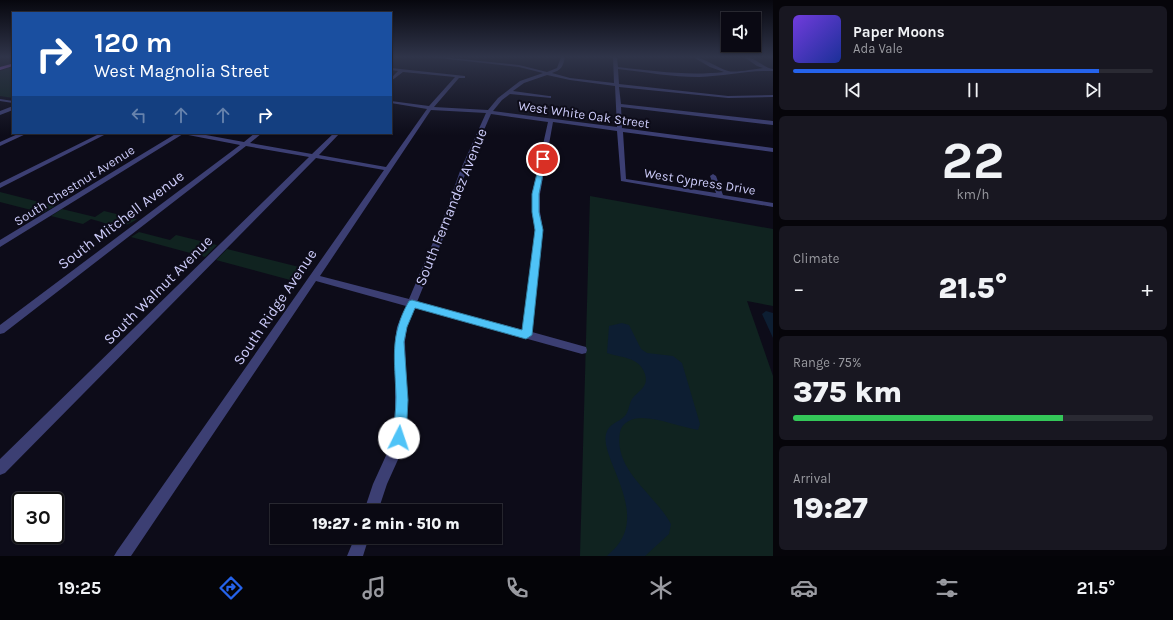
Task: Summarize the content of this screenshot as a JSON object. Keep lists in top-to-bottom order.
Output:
{
  "streets": {
    "street": [
      "West White Oak Street",
      "West Cypress Drive",
      "South Chestnut Avenue",
      "South Fernandez Avenue",
      "South Mitchell Avenue",
      "South Walnut Avenue",
      "South Ridge Avenue"
    ]
  },
  "crossings": [
    ["West White Oak Street", "West Cypress Drive"],
    ["West White Oak Street", "South Fernandez Avenue"],
    ["West White Oak Street", "South Ridge Avenue"]
  ],
  "page": {
    "turn": ["120 m", "West Magnolia Street"],
    "song": ["Paper Moons", "Ada Vale"],
    "tile": [
      ["22", "km/h"],
      "Climate",
      ["Range · 75%", "375 km"],
      ["Arrival", "19:27"]
    ],
    "heat": ["−", "21.5°", "+"],
    "limit": "30",
    "trip": "19:27 · 2 min · 510 m",
    "tabs": ["19:25", "21.5°"]
  }
}
